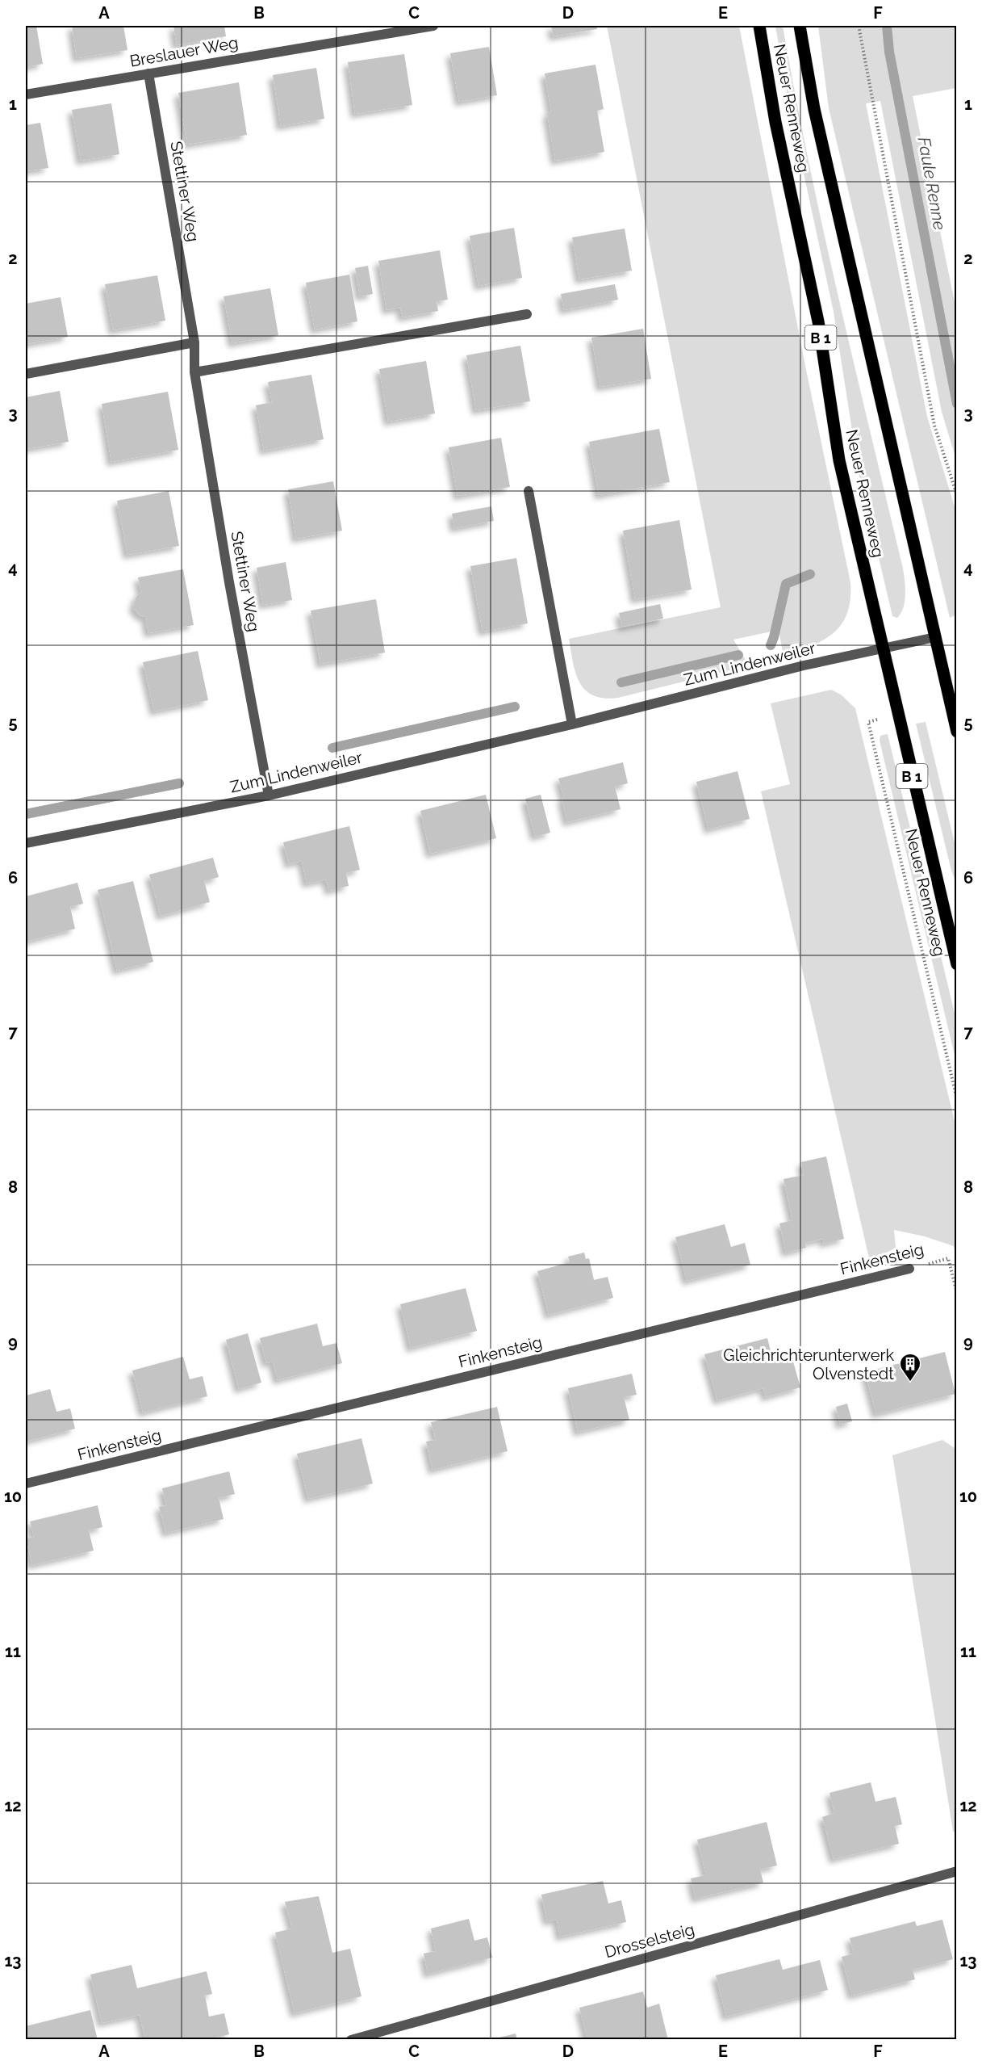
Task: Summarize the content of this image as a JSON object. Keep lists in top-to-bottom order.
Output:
{
  "streets": {
    "main road": ["Neuer Renneweg", "B 1"],
    "street": [
      "Breslauer Weg",
      "Stettiner Weg",
      "Zum Lindenweiler",
      "Finkensteig",
      "Drosselsteig"
    ]
  },
  "crossings": [
    ["Breslauer Weg", "Stettiner Weg"],
    ["Neuer Renneweg", "Zum Lindenweiler"],
    ["Stettiner Weg", "Zum Lindenweiler"]
  ],
  "water": ["Faule Renne"],
  "places": {
    "building": ["Gleichrichterunterwerk Olvenstedt"]
  },
  "grid": {
    "columns": [
      "A",
      "B",
      "C",
      "D",
      "E",
      "F"
    ],
    "rows": [
      "1",
      "2",
      "3",
      "4",
      "5",
      "6",
      "7",
      "8",
      "9",
      "10",
      "11",
      "12",
      "13"
    ]
  }
}
